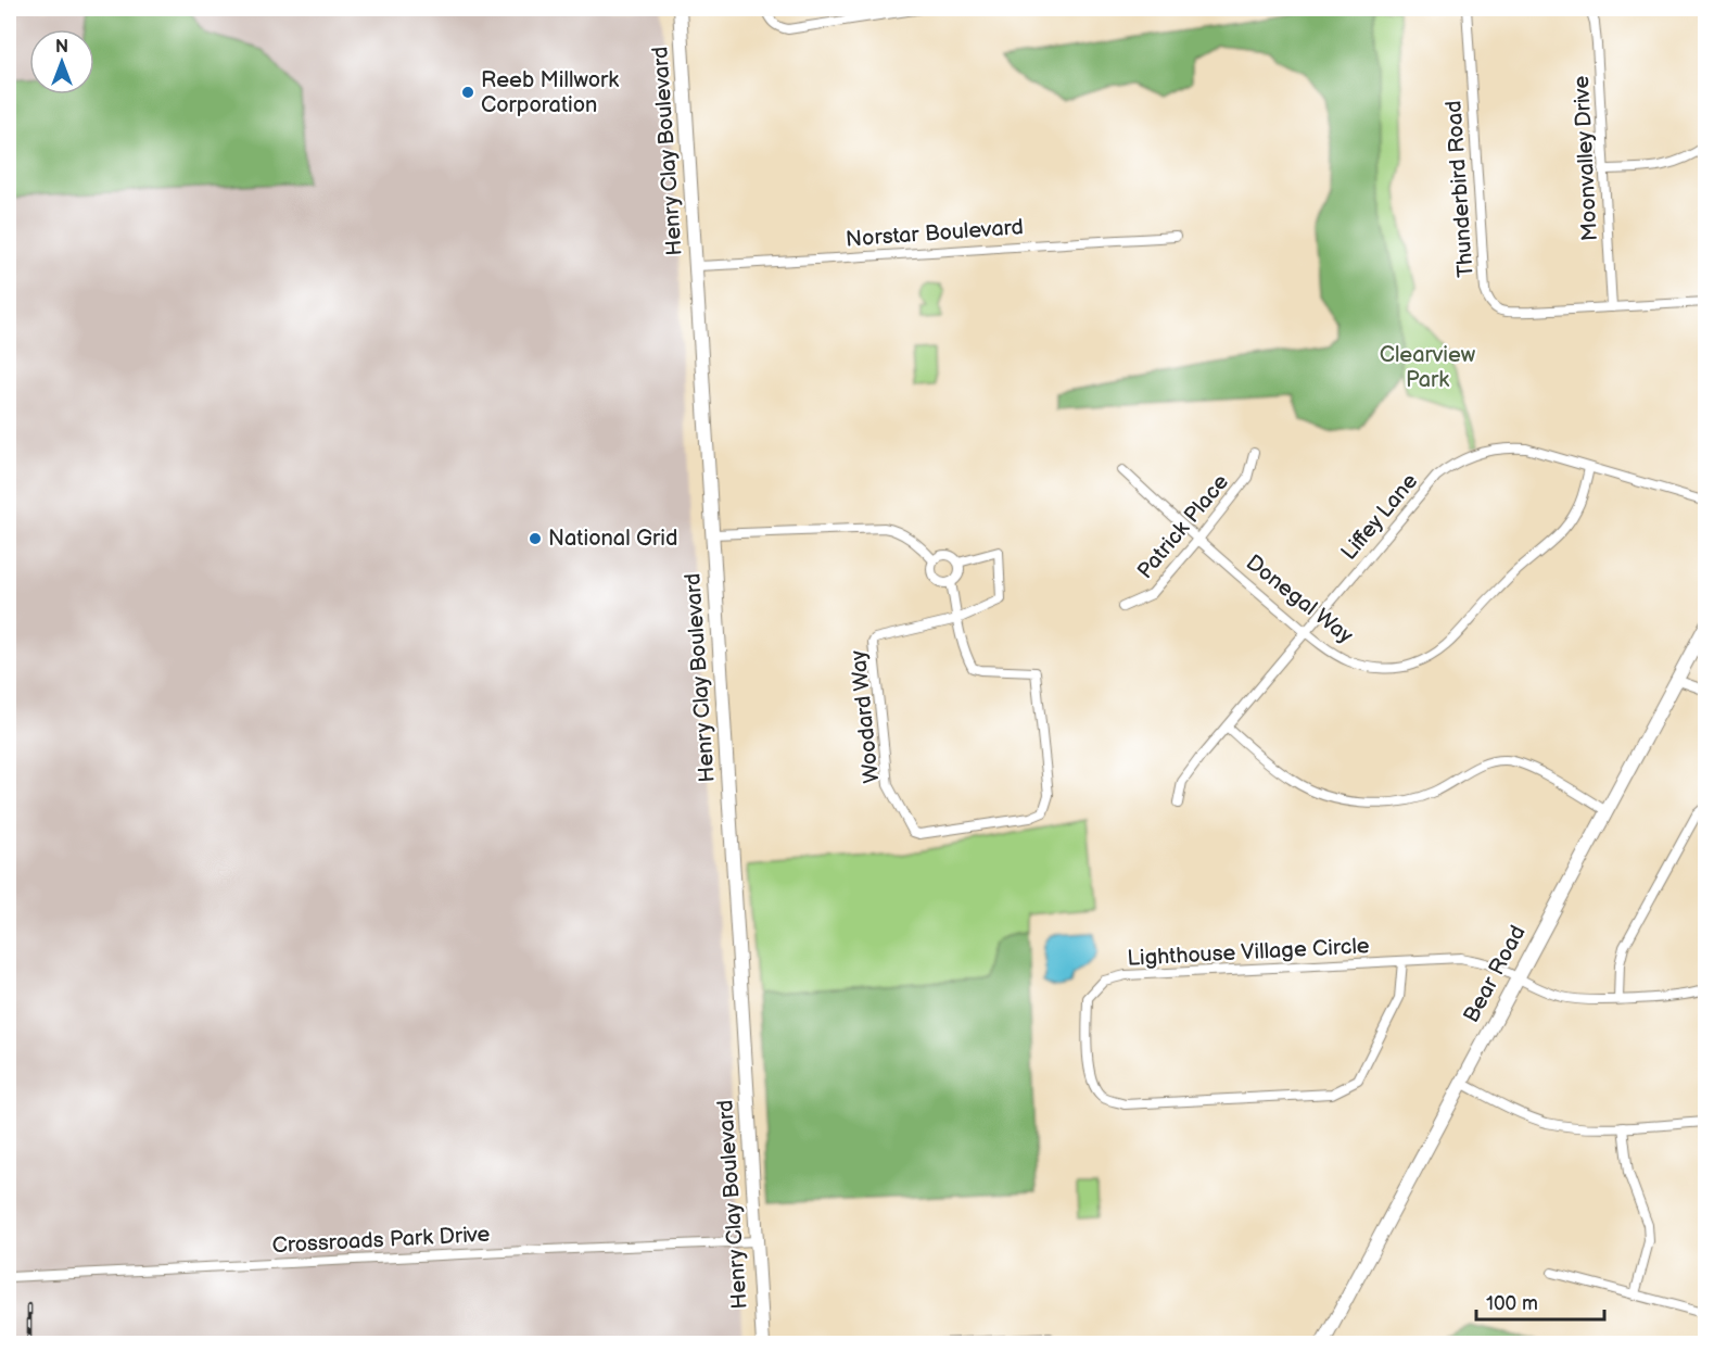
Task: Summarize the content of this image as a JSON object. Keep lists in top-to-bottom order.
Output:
{
  "streets": {
    "main road": ["Henry Clay Boulevard", "Bear Road"],
    "street": [
      "Moonvalley Drive",
      "Thunderbird Road",
      "Norstar Boulevard",
      "Liffey Lane",
      "Patrick Place",
      "Donegal Way",
      "Woodard Way",
      "Lighthouse Village Circle",
      "Crossroads Park Drive"
    ]
  },
  "crossings": [
    ["Henry Clay Boulevard", "Norstar Boulevard"],
    ["Henry Clay Boulevard", "Crossroads Park Drive"],
    ["Moonvalley Drive", "Thunderbird Road"],
    ["Liffey Lane", "Donegal Way"],
    ["Patrick Place", "Donegal Way"],
    ["Lighthouse Village Circle", "Bear Road"]
  ],
  "parks": ["Clearview Park"],
  "places": ["Reeb Millwork Corporation", "National Grid"],
  "scale_bar": "100 m",
  "north": "top"
}
